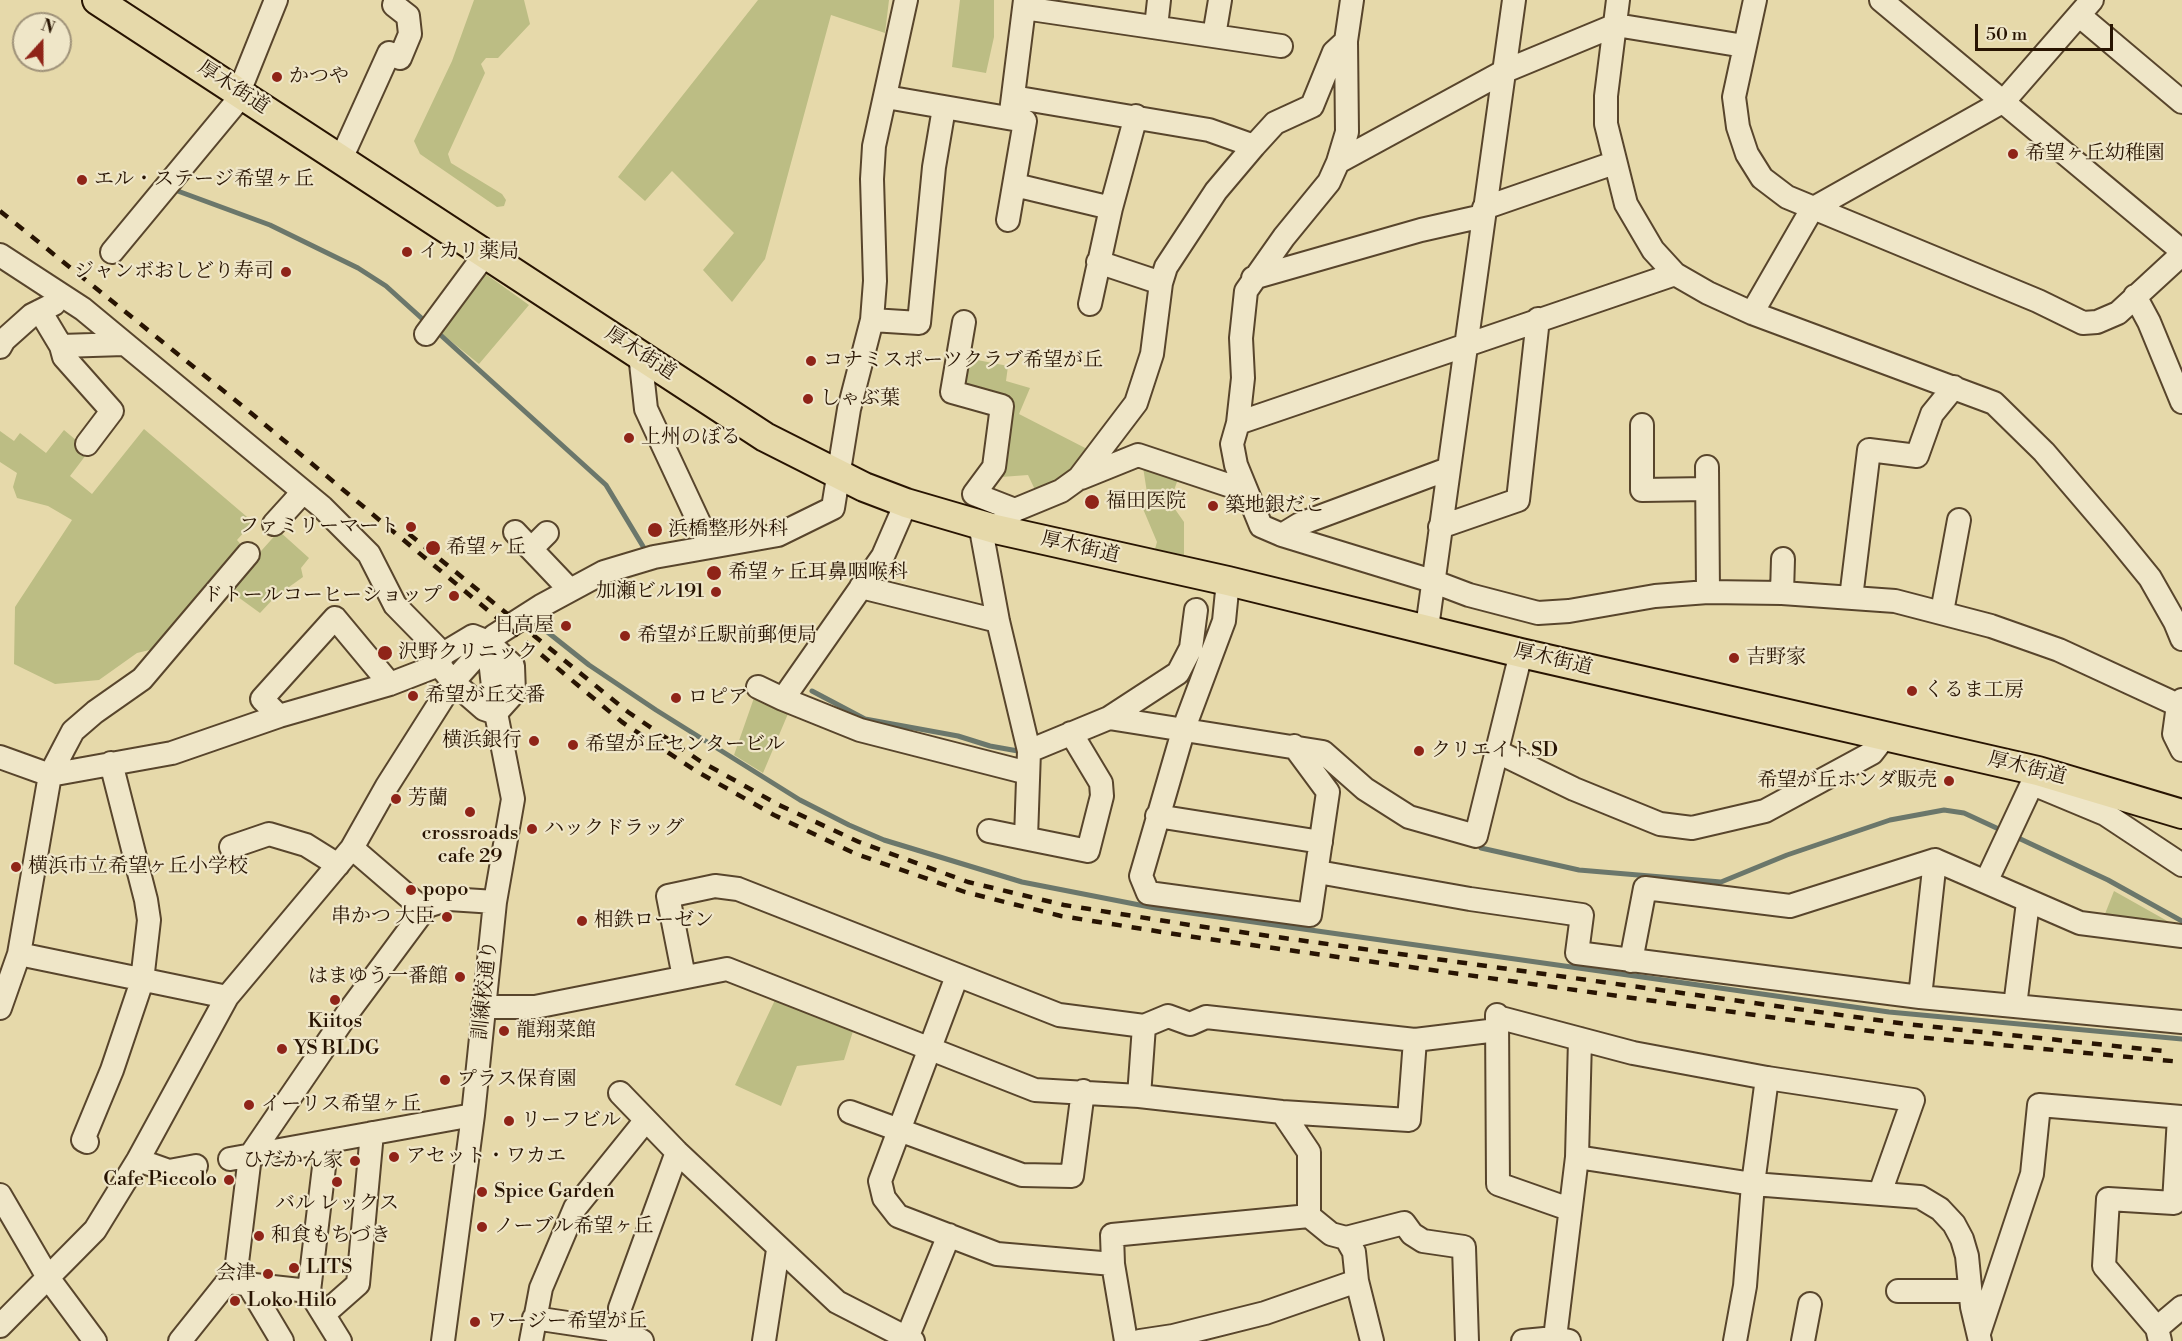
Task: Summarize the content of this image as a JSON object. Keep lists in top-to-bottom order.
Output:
{
  "streets": {
    "main road": ["厚木街道"],
    "street": ["訓練校通り"]
  },
  "places": [
    "かつや",
    "希望ヶ丘幼稚園",
    "エル・ステージ希望ヶ丘",
    "イカリ薬局",
    "ジャンボおしどり寿司",
    "コナミスポーツクラブ希望が丘",
    "しゃぶ葉",
    "上州のぼる",
    "福田医院",
    "築地銀だこ",
    "ファミリーマート",
    "浜橋整形外科",
    "希望ヶ丘",
    "希望ヶ丘耳鼻咽喉科",
    "加瀬ビル191",
    "ドトールコーヒーショップ",
    "日高屋",
    "希望が丘駅前郵便局",
    "沢野クリニック",
    "吉野家",
    "くるま工房",
    "希望が丘交番",
    "ロピア",
    "横浜銀行",
    "希望が丘センタービル",
    "クリエイトSD",
    "希望が丘ホンダ販売",
    "芳蘭",
    "crossroads cafe 29",
    "ハックドラッグ",
    "横浜市立希望ヶ丘小学校",
    "popo",
    "串かつ 大臣",
    "相鉄ローゼン",
    "はまゆう一番館",
    "Kiitos",
    "龍翔菜館",
    "YS BLDG",
    "プラス保育園",
    "イーリス希望ヶ丘",
    "リーフビル",
    "アセット・ワカエ",
    "ひだかん家",
    "Cafe Piccolo",
    "バル レックス",
    "Spice Garden",
    "ノーブル希望ヶ丘",
    "和食もちづき",
    "LITS",
    "会津",
    "Loko Hilo",
    "ワージー希望が丘"
  ],
  "scale_bar": "50 m",
  "north": "top"
}
